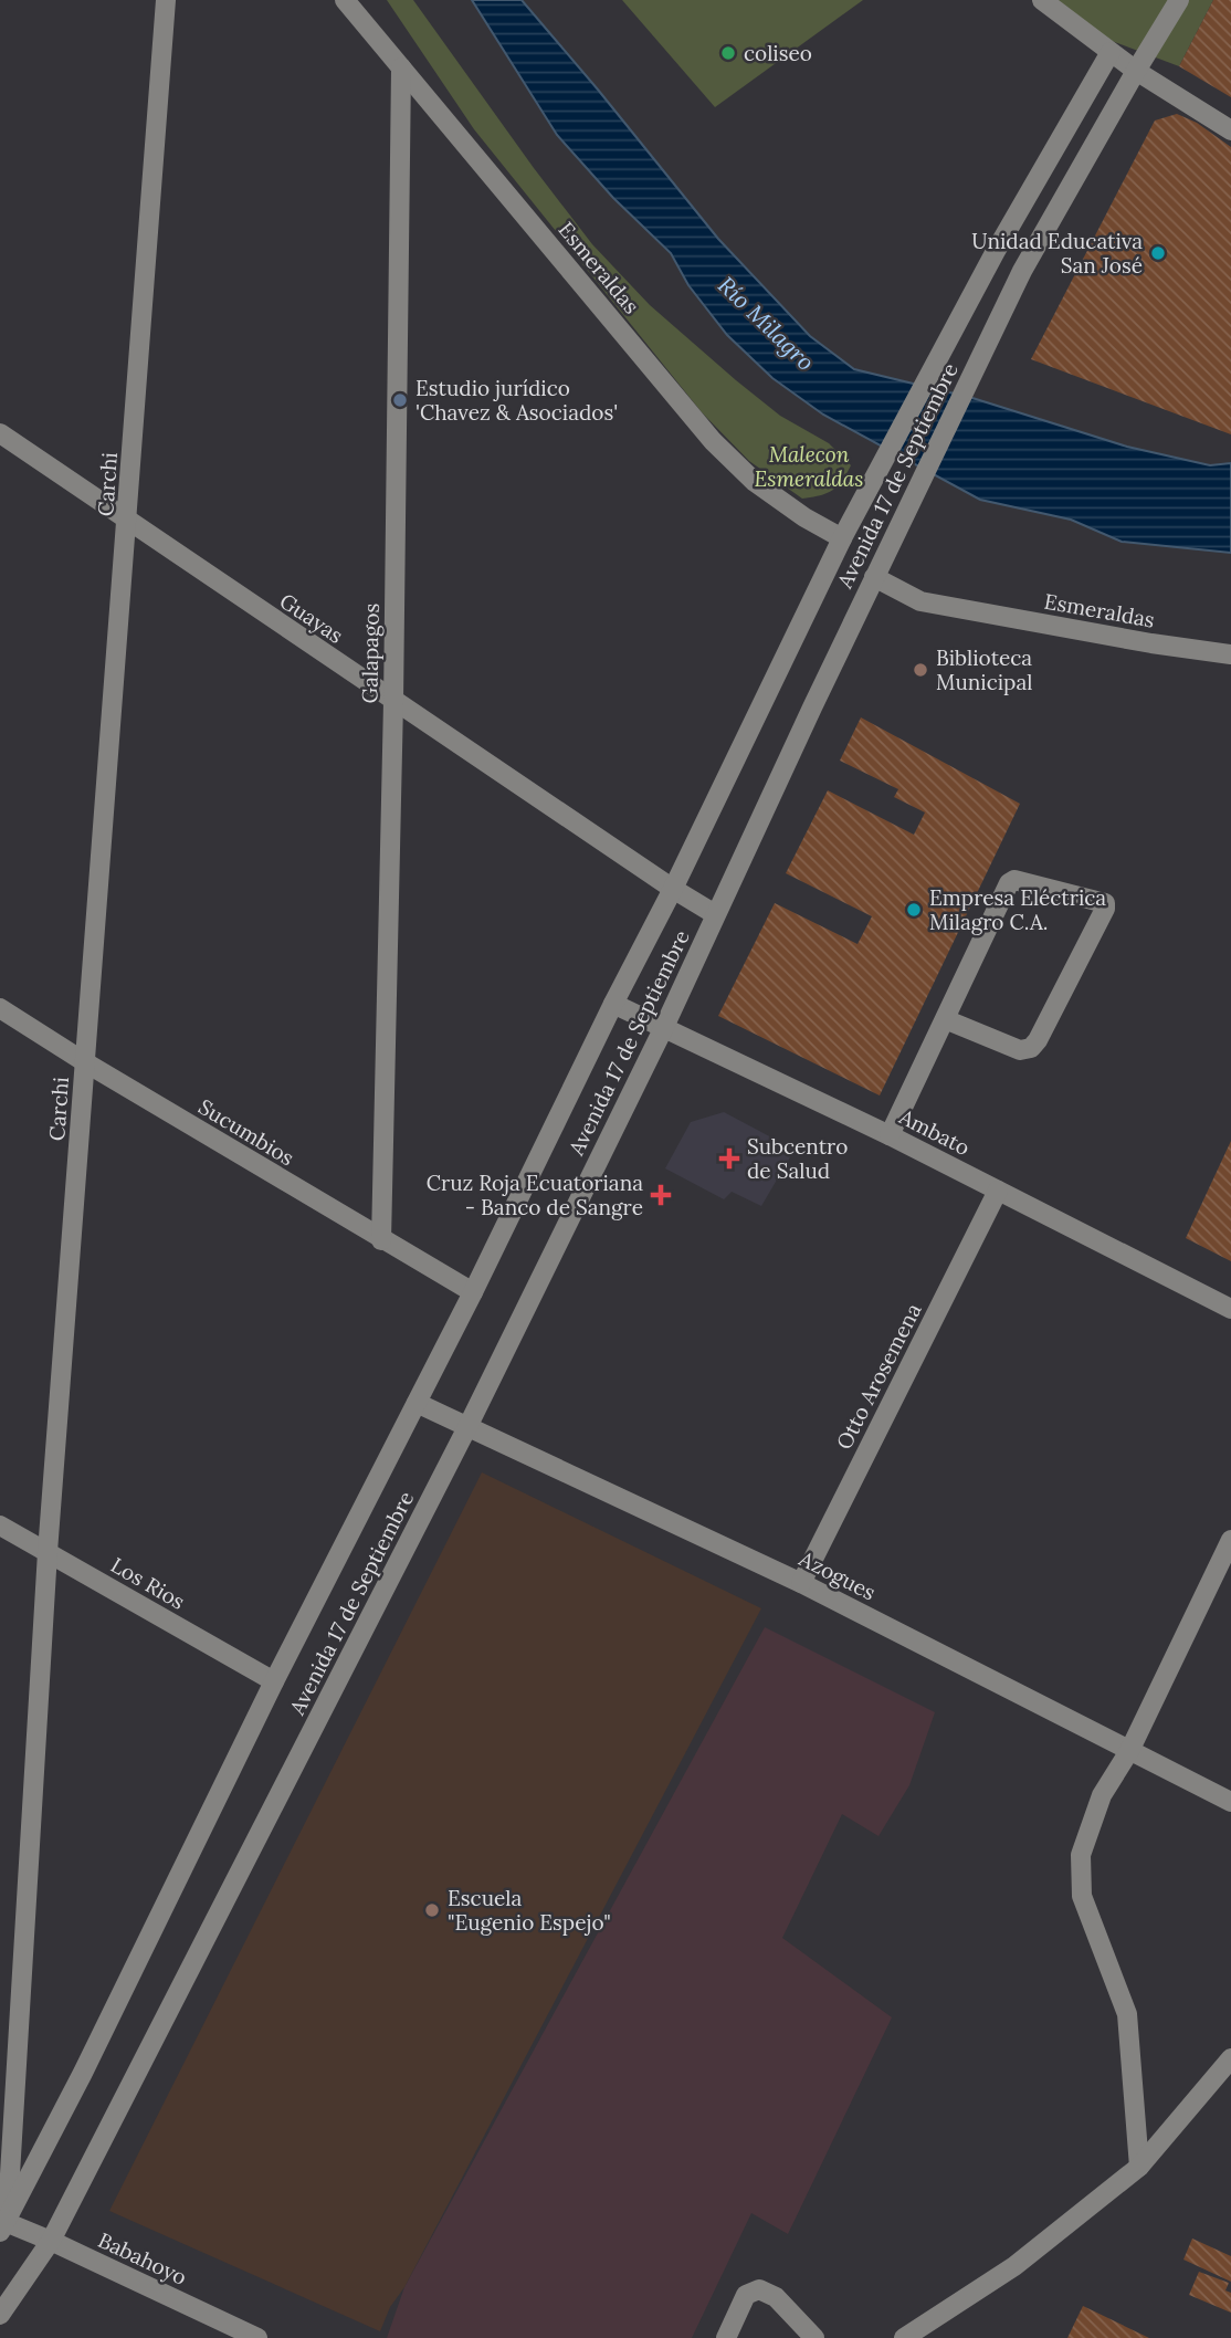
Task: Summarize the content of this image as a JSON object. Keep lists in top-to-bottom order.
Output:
{
  "streets": {
    "street": [
      "Esmeraldas",
      "Avenida 17 de Septiembre",
      "Carchi",
      "Guayas",
      "Galapagos",
      "Sucumbios",
      "Ambato",
      "Otto Arosemena",
      "Azogues",
      "Los Rios",
      "Babahoyo"
    ]
  },
  "crossings": [
    ["Esmeraldas", "Avenida 17 de Septiembre"],
    ["Esmeraldas", "Galapagos"],
    ["Avenida 17 de Septiembre", "Carchi"],
    ["Avenida 17 de Septiembre", "Guayas"],
    ["Avenida 17 de Septiembre", "Sucumbios"],
    ["Avenida 17 de Septiembre", "Ambato"],
    ["Avenida 17 de Septiembre", "Azogues"],
    ["Avenida 17 de Septiembre", "Los Rios"],
    ["Avenida 17 de Septiembre", "Babahoyo"],
    ["Carchi", "Guayas"],
    ["Carchi", "Sucumbios"],
    ["Carchi", "Los Rios"],
    ["Carchi", "Babahoyo"],
    ["Guayas", "Galapagos"],
    ["Galapagos", "Sucumbios"],
    ["Ambato", "Otto Arosemena"],
    ["Otto Arosemena", "Azogues"]
  ],
  "water": ["Río Milagro"],
  "parks": ["Malecon Esmeraldas"],
  "places": {
    "other": [
      "coliseo",
      "Unidad Educativa San José",
      "Estudio jurídico 'Chavez & Asociados'",
      "Biblioteca Municipal",
      "Empresa Eléctrica Milagro C.A.",
      "Escuela \"Eugenio Espejo\""
    ],
    "health": ["Subcentro de Salud", "Cruz Roja Ecuatoriana - Banco de Sangre"]
  }
}
